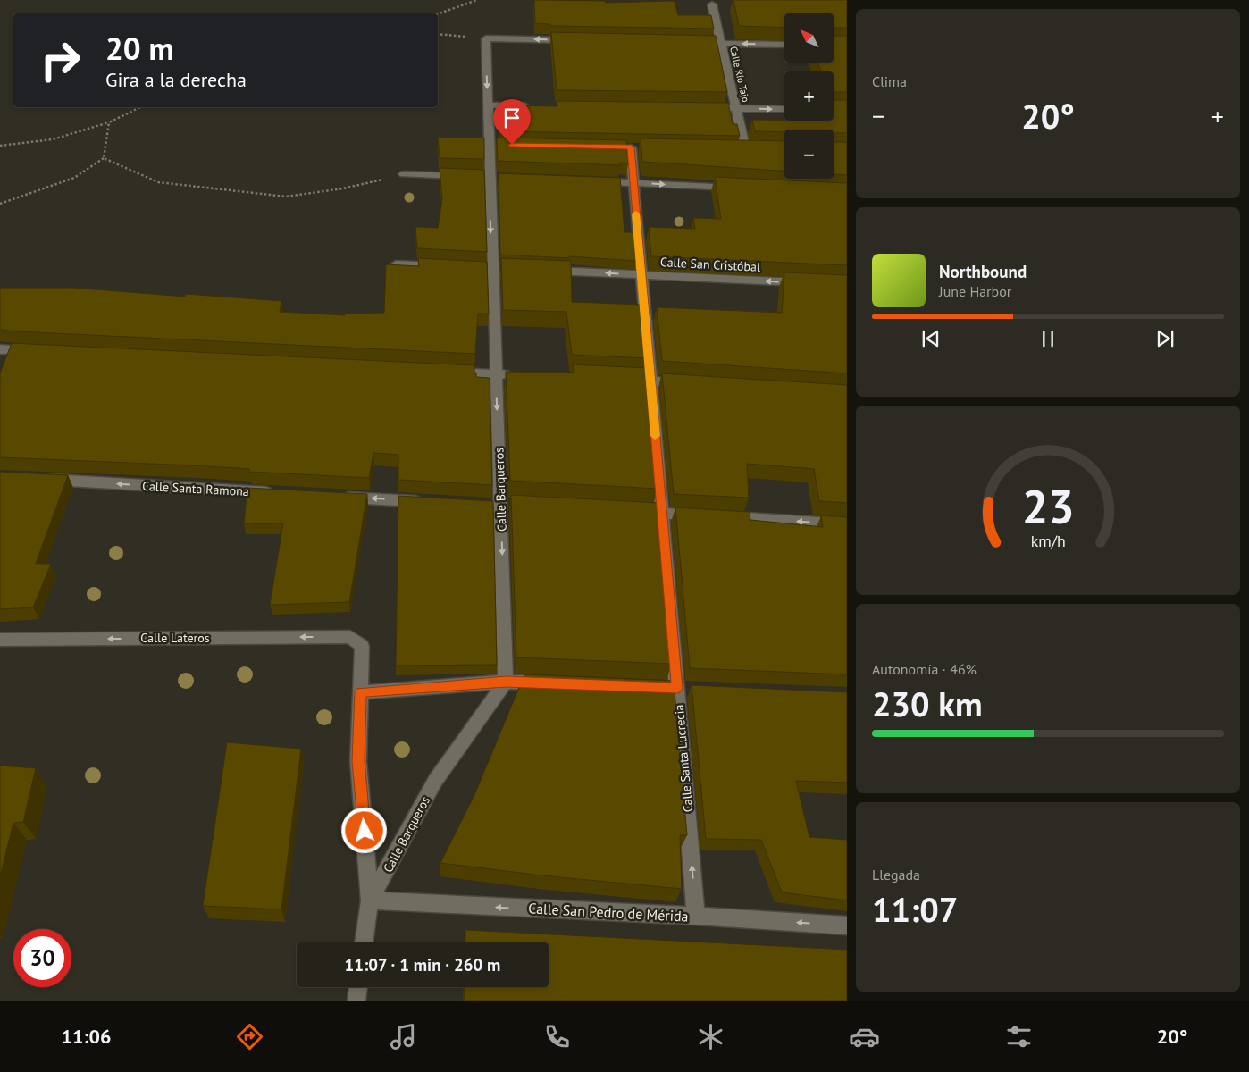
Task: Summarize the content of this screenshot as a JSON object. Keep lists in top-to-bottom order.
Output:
{
  "streets": {
    "street": [
      "Calle Río Tajo",
      "Calle San Cristóbal",
      "Calle Santa Ramona",
      "Calle Barqueros",
      "Calle Lateros",
      "Calle Santa Lucrecia",
      "Calle San Pedro de Mérida"
    ]
  },
  "crossings": [
    ["Calle San Cristóbal", "Calle Santa Lucrecia"],
    ["Calle Barqueros", "Calle San Pedro de Mérida"],
    ["Calle Santa Lucrecia", "Calle San Pedro de Mérida"]
  ],
  "one_way": [
    "Calle Santa Ramona",
    "Calle Barqueros",
    "Calle Lateros",
    "Calle San Pedro de Mérida"
  ],
  "north": "top left",
  "page": {
    "tile": [
      "Clima",
      ["Autonomía · 46%", "230 km"],
      ["Llegada", "11:07"]
    ],
    "map_buttons": ["+", "−"],
    "turn": ["20 m", "Gira a la derecha"],
    "heat": ["−", "20°", "+"],
    "song": ["Northbound", "June Harbor"],
    "limit": "30",
    "trip": "11:07 · 1 min · 260 m",
    "tabs": ["11:06", "20°"],
    "gauge": ["23", "km/h"]
  }
}
